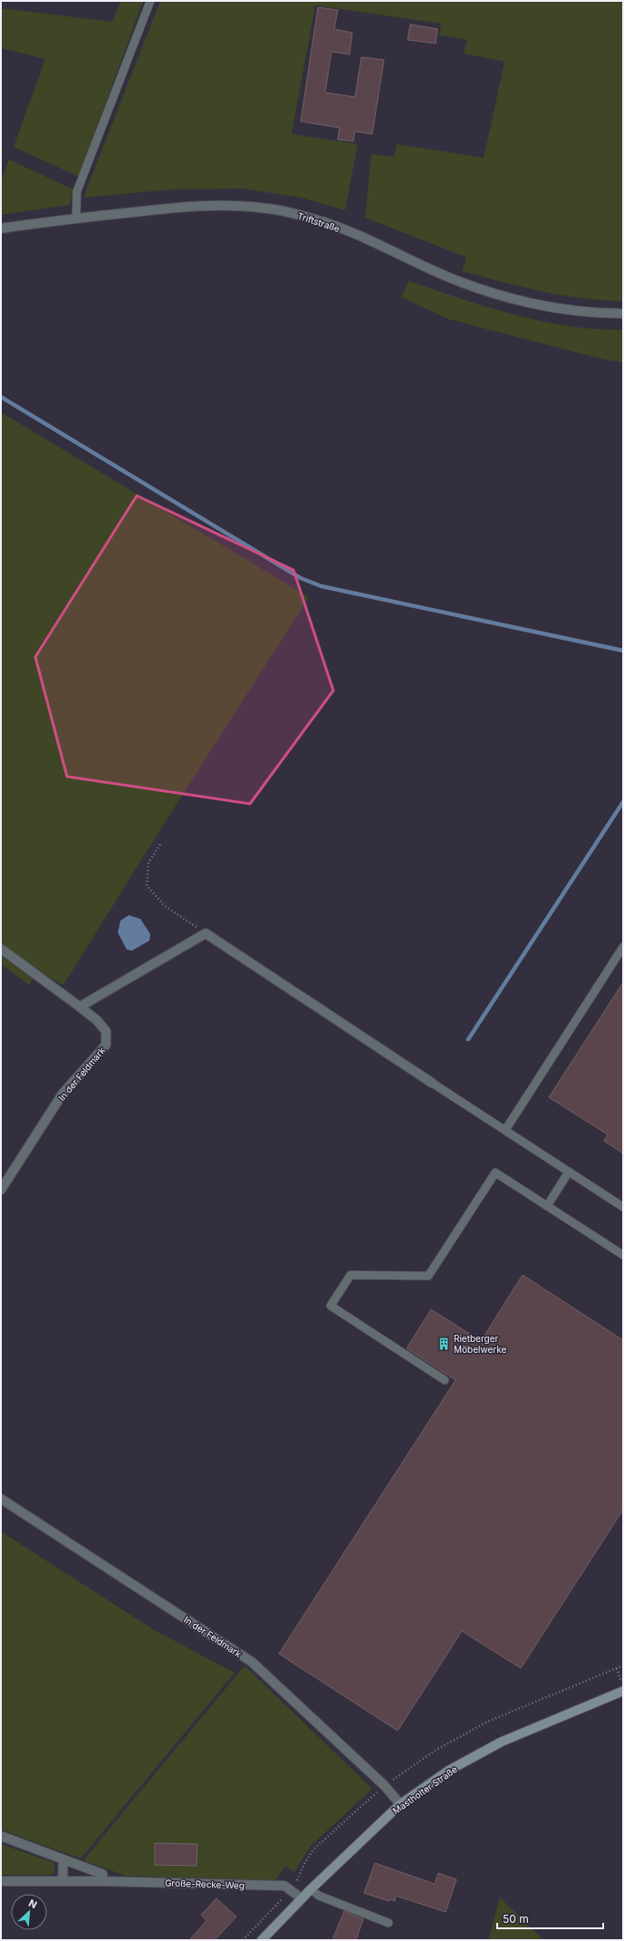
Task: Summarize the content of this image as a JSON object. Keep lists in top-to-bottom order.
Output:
{
  "streets": {
    "main road": ["Mastholter Straße"],
    "street": ["Triftstraße", "In der Feldmark", "Große-Recke-Weg"]
  },
  "crossings": [
    ["In der Feldmark", "Mastholter Straße"],
    ["Mastholter Straße", "Große-Recke-Weg"]
  ],
  "places": {
    "building": ["Rietberger Möbelwerke"]
  },
  "scale_bar": "50 m",
  "north": "top right"
}
